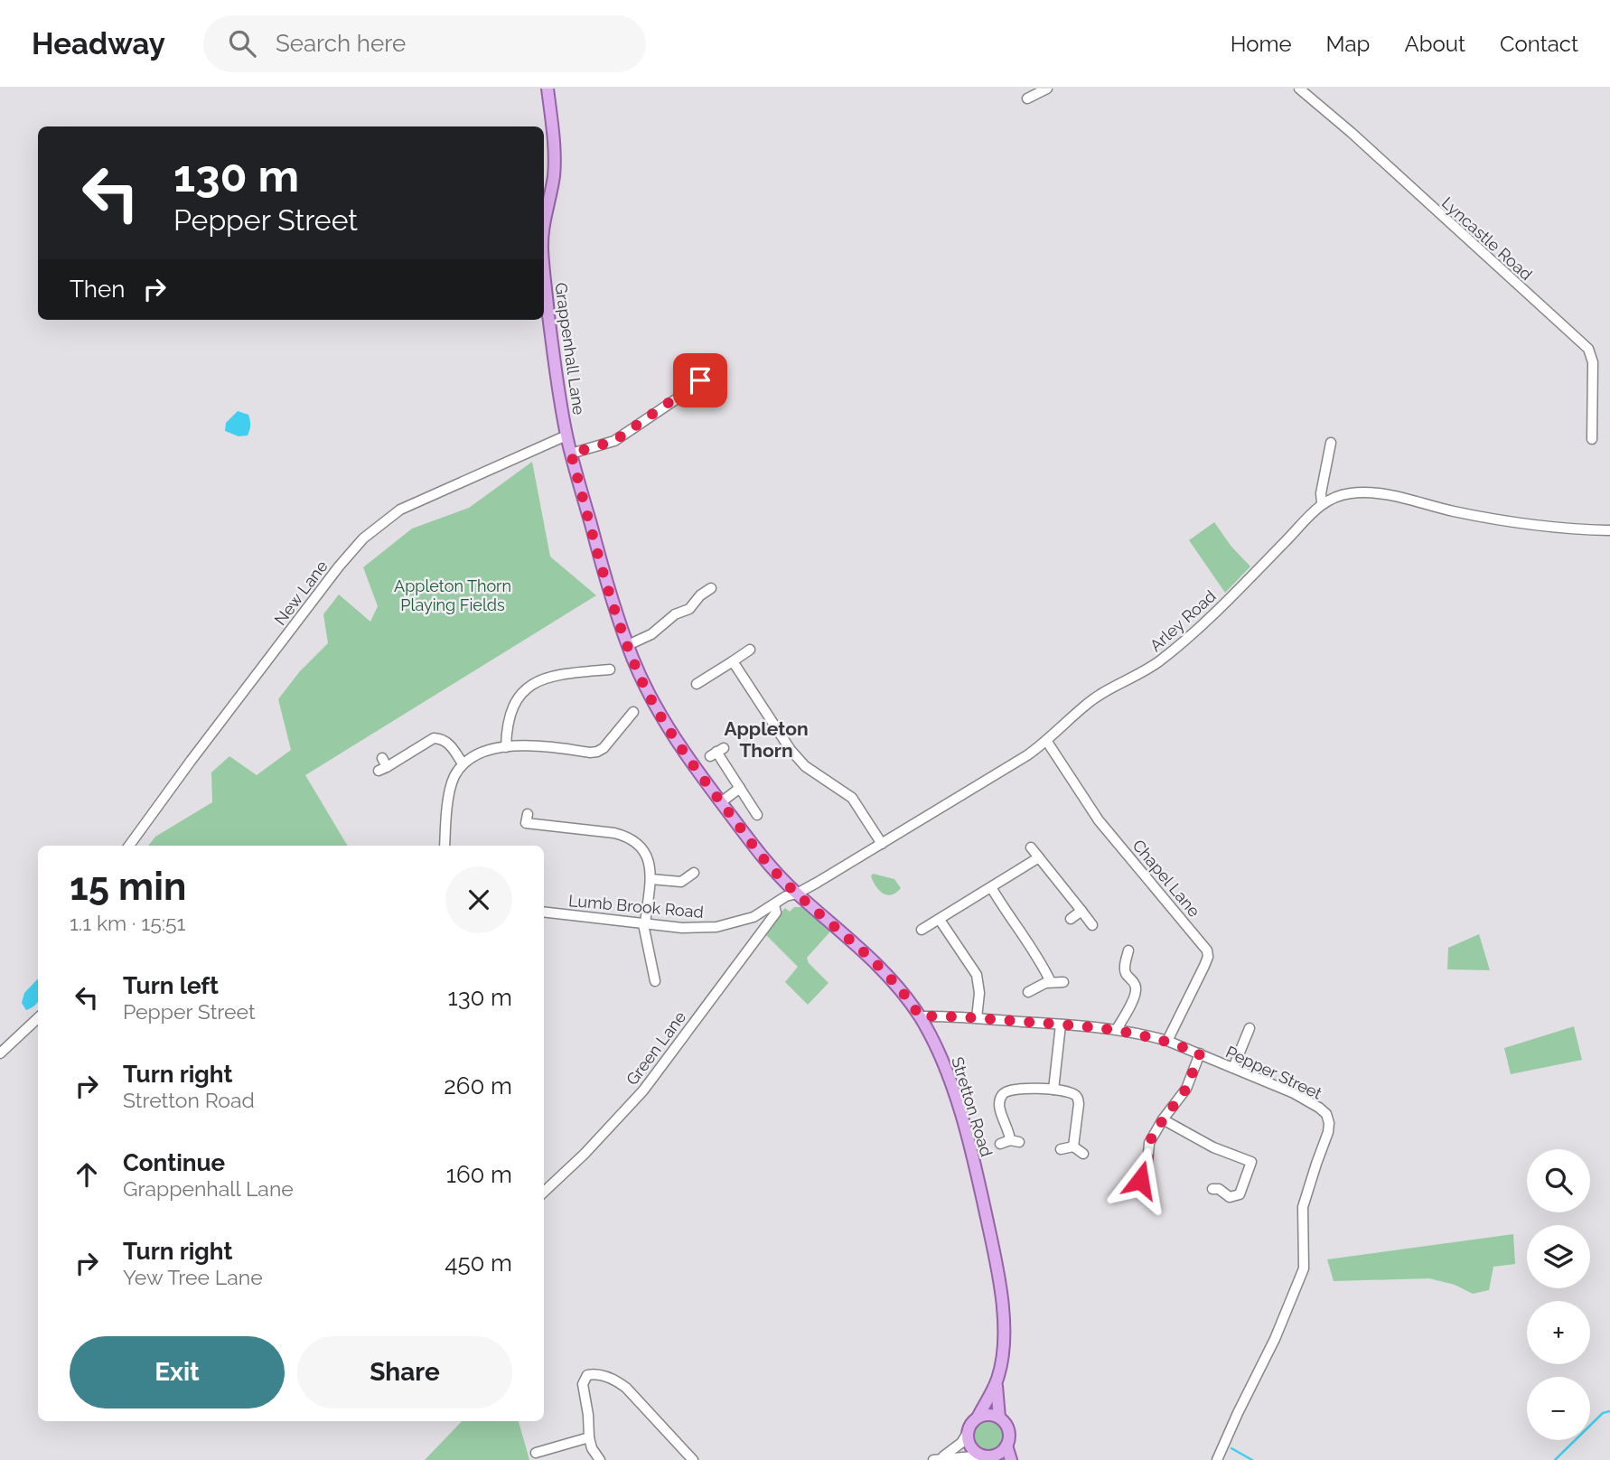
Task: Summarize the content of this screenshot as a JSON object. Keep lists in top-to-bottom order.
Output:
{
  "streets": {
    "main road": ["Grappenhall Lane", "Stretton Road"],
    "street": [
      "Lyncastle Road",
      "New Lane",
      "Arley Road",
      "Chapel Lane",
      "Lumb Brook Road",
      "Green Lane",
      "Pepper Street"
    ]
  },
  "crossings": [
    ["Grappenhall Lane", "New Lane"],
    ["Grappenhall Lane", "Arley Road"],
    ["Grappenhall Lane", "Lumb Brook Road"],
    ["Grappenhall Lane", "Stretton Road"],
    ["Arley Road", "Chapel Lane"],
    ["Arley Road", "Lumb Brook Road"],
    ["Arley Road", "Stretton Road"],
    ["Chapel Lane", "Pepper Street"],
    ["Lumb Brook Road", "Green Lane"],
    ["Lumb Brook Road", "Stretton Road"],
    ["Pepper Street", "Stretton Road"]
  ],
  "districts": ["Appleton Thorn"],
  "parks": ["Appleton Thorn Playing Fields"],
  "page": {
    "header": "Headway",
    "search": "Search here",
    "nav": [
      "Home",
      "Map",
      "About",
      "Contact"
    ],
    "turn": ["130 m", "Pepper Street"],
    "then": "Then",
    "heading": ["15 min", "1.1 km · 15:51"],
    "list": [
      {
        "name": "Turn left",
        "note": "Pepper Street",
        "value": "130 m"
      },
      {
        "name": "Turn right",
        "note": "Stretton Road",
        "value": "260 m"
      },
      {
        "name": "Continue",
        "note": "Grappenhall Lane",
        "value": "160 m"
      },
      {
        "name": "Turn right",
        "note": "Yew Tree Lane",
        "value": "450 m"
      }
    ],
    "map_buttons": ["+", "−"],
    "buttons": ["Exit", "Share"]
  }
}
